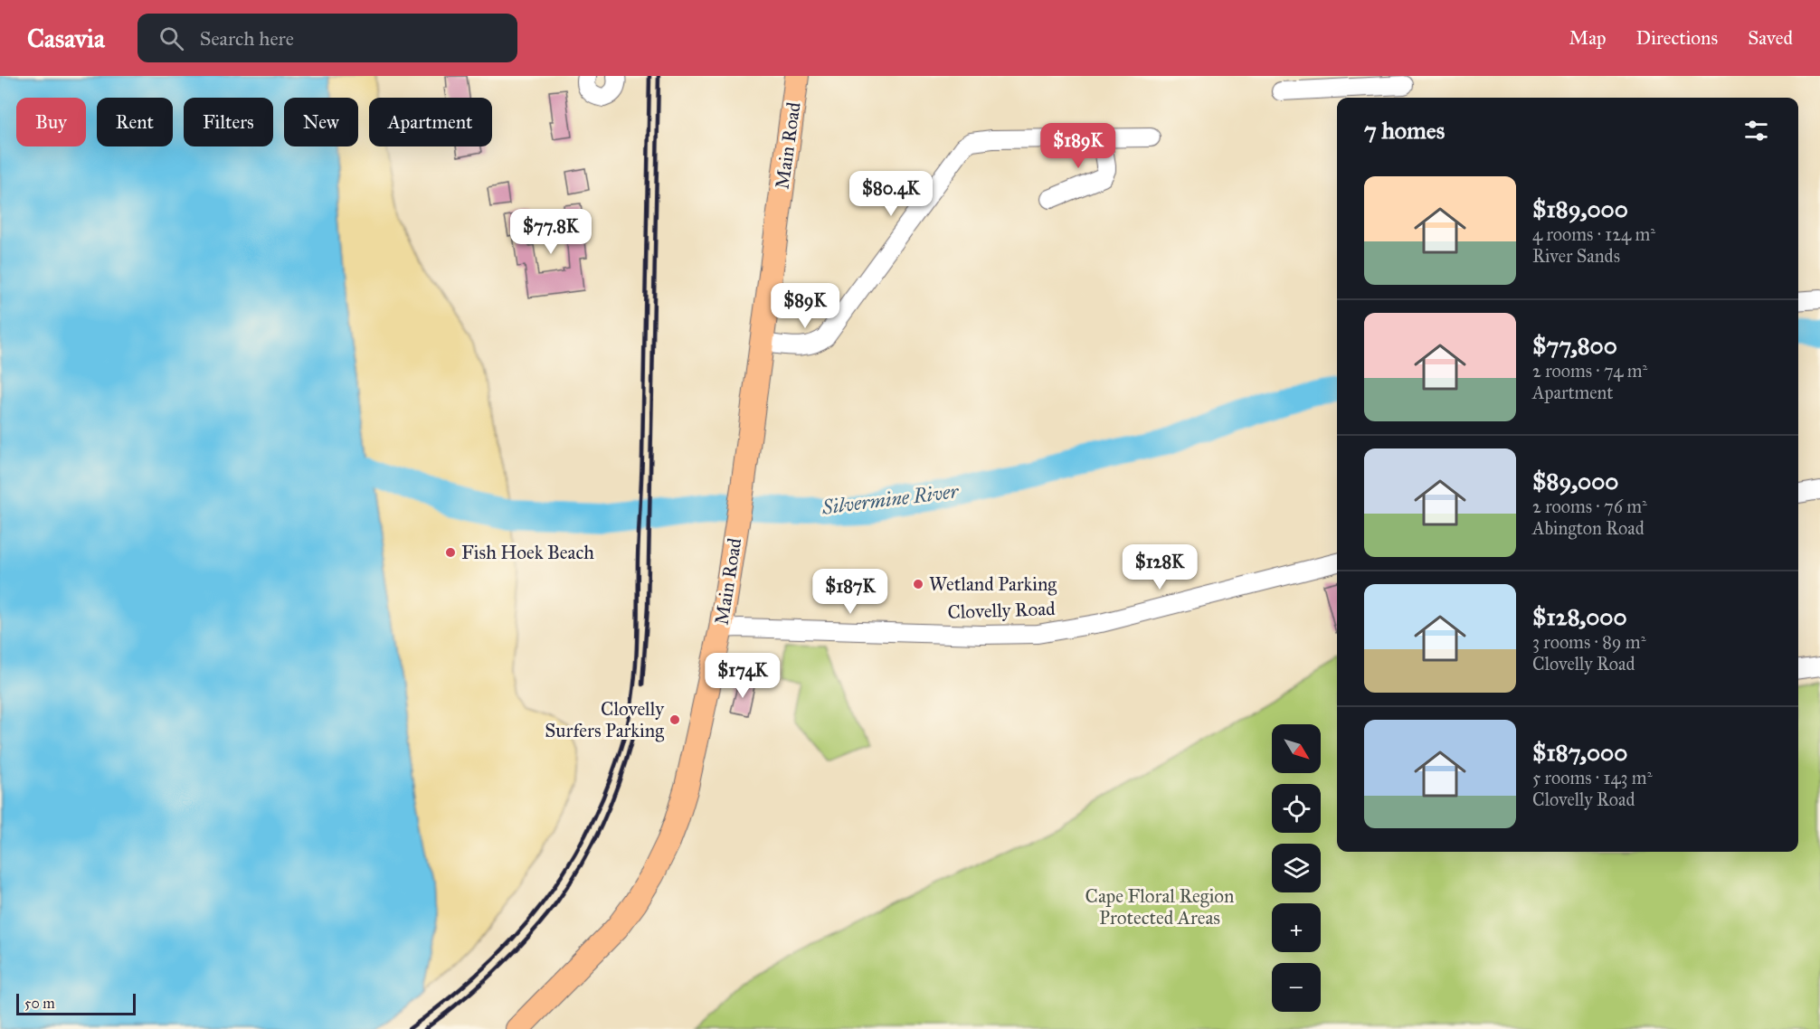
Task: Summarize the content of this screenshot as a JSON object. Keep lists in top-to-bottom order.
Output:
{
  "streets": {
    "main road": ["Main Road"],
    "street": ["Clovelly Road"]
  },
  "crossings": [
    ["Main Road", "Clovelly Road"]
  ],
  "water": ["Silvermine River"],
  "parks": ["Cape Floral Region Protected Areas"],
  "places": ["Fish Hoek Beach", "Wetland Parking", "Clovelly Surfers Parking"],
  "scale_bar": "50 m",
  "north": "bottom right",
  "page": {
    "header": "Casavia",
    "search": "Search here",
    "nav": ["Map", "Directions", "Saved"],
    "chip": [
      "Buy",
      "Rent",
      "Filters",
      "New",
      "Apartment"
    ],
    "heading": "7 homes",
    "price": [
      "$189K",
      "$80.4K",
      "$77.8K",
      "$89K",
      "$128K",
      "$187K",
      "$174K"
    ],
    "list": [
      {
        "name": "$189,000",
        "note": "4 rooms · 124 m² · River Sands"
      },
      {
        "name": "$77,800",
        "note": "2 rooms · 74 m² · Apartment"
      },
      {
        "name": "$89,000",
        "note": "2 rooms · 76 m² · Abington Road"
      },
      {
        "name": "$128,000",
        "note": "3 rooms · 89 m² · Clovelly Road"
      },
      {
        "name": "$187,000",
        "note": "5 rooms · 143 m² · Clovelly Road"
      }
    ],
    "map_buttons": ["+", "−"],
    "scale": "50 m"
  }
}
